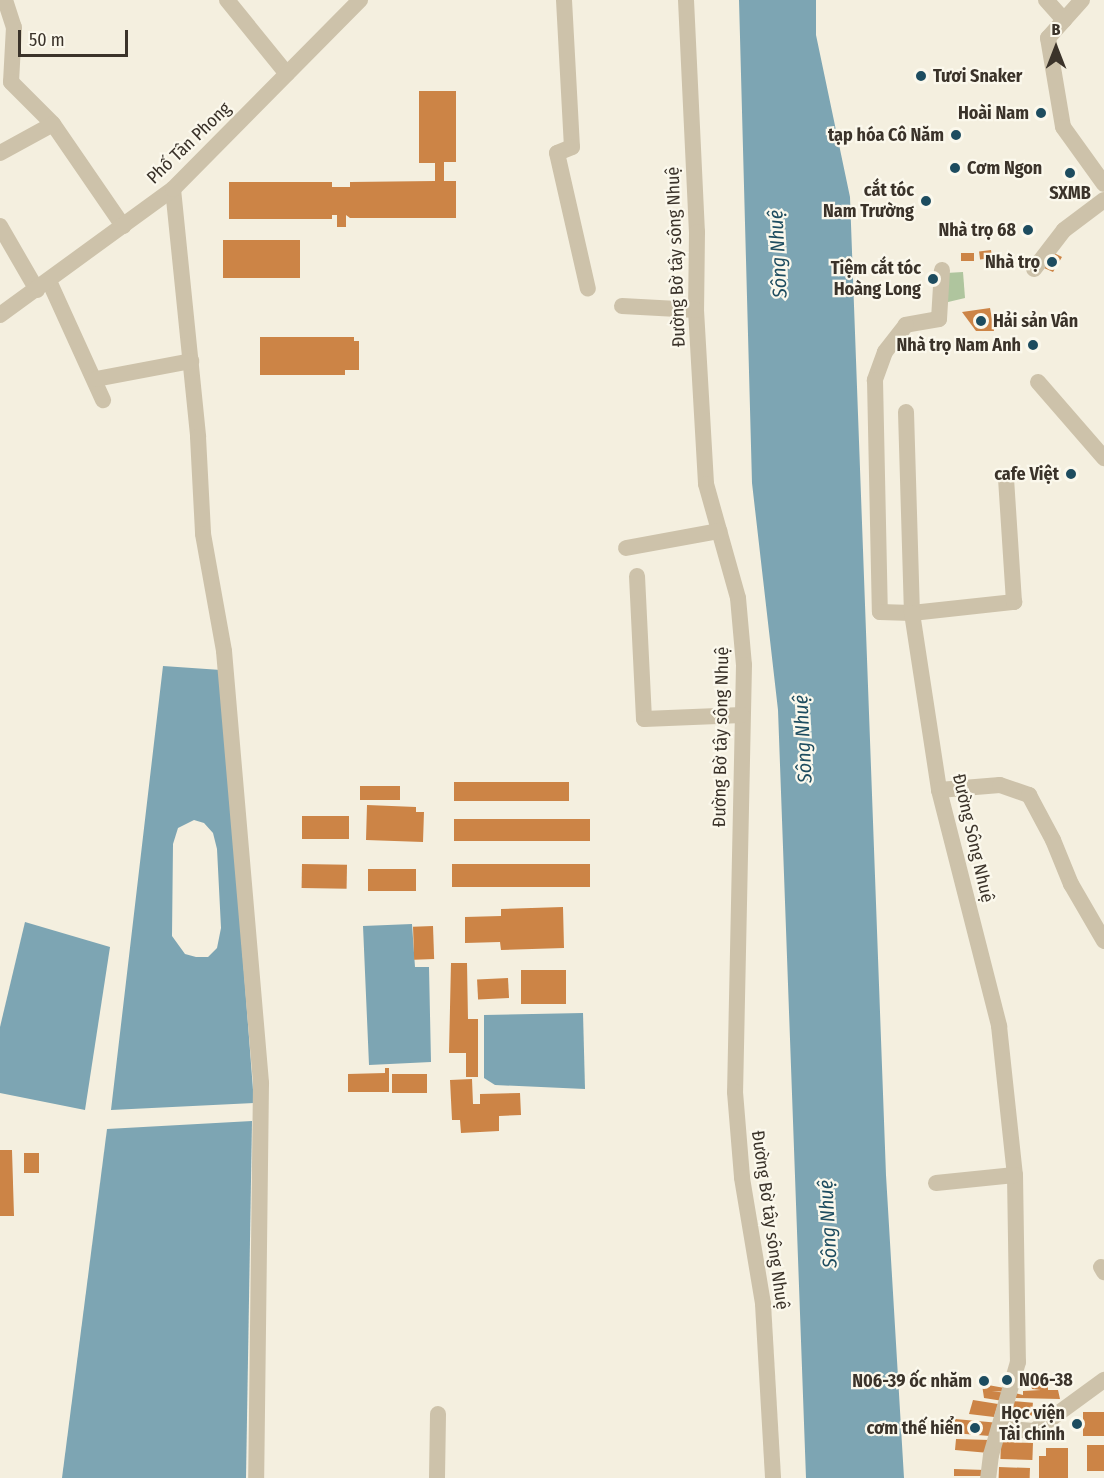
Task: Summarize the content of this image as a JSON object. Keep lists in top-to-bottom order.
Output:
{
  "streets": {
    "street": ["Phố Tân Phong", "Đường Bờ tây sông Nhuệ", "Đường Sông Nhuệ"]
  },
  "water": ["Sông Nhuệ"],
  "places": [
    "Tươi Snaker",
    "Hoài Nam",
    "tạp hóa Cô Năm",
    "Cơm Ngon",
    "SXMB",
    "cắt tóc Nam Trường",
    "Nhà trọ 68",
    "Nhà trọ",
    "Tiệm cắt tóc Hoàng Long",
    "Hải sản Vân",
    "Nhà trọ Nam Anh",
    "cafe Việt",
    "N06-38",
    "N06-39 ốc nhăm",
    "Học viện Tài chính",
    "cơm thế hiển"
  ],
  "scale_bar": "50 m",
  "north": "top"
}
